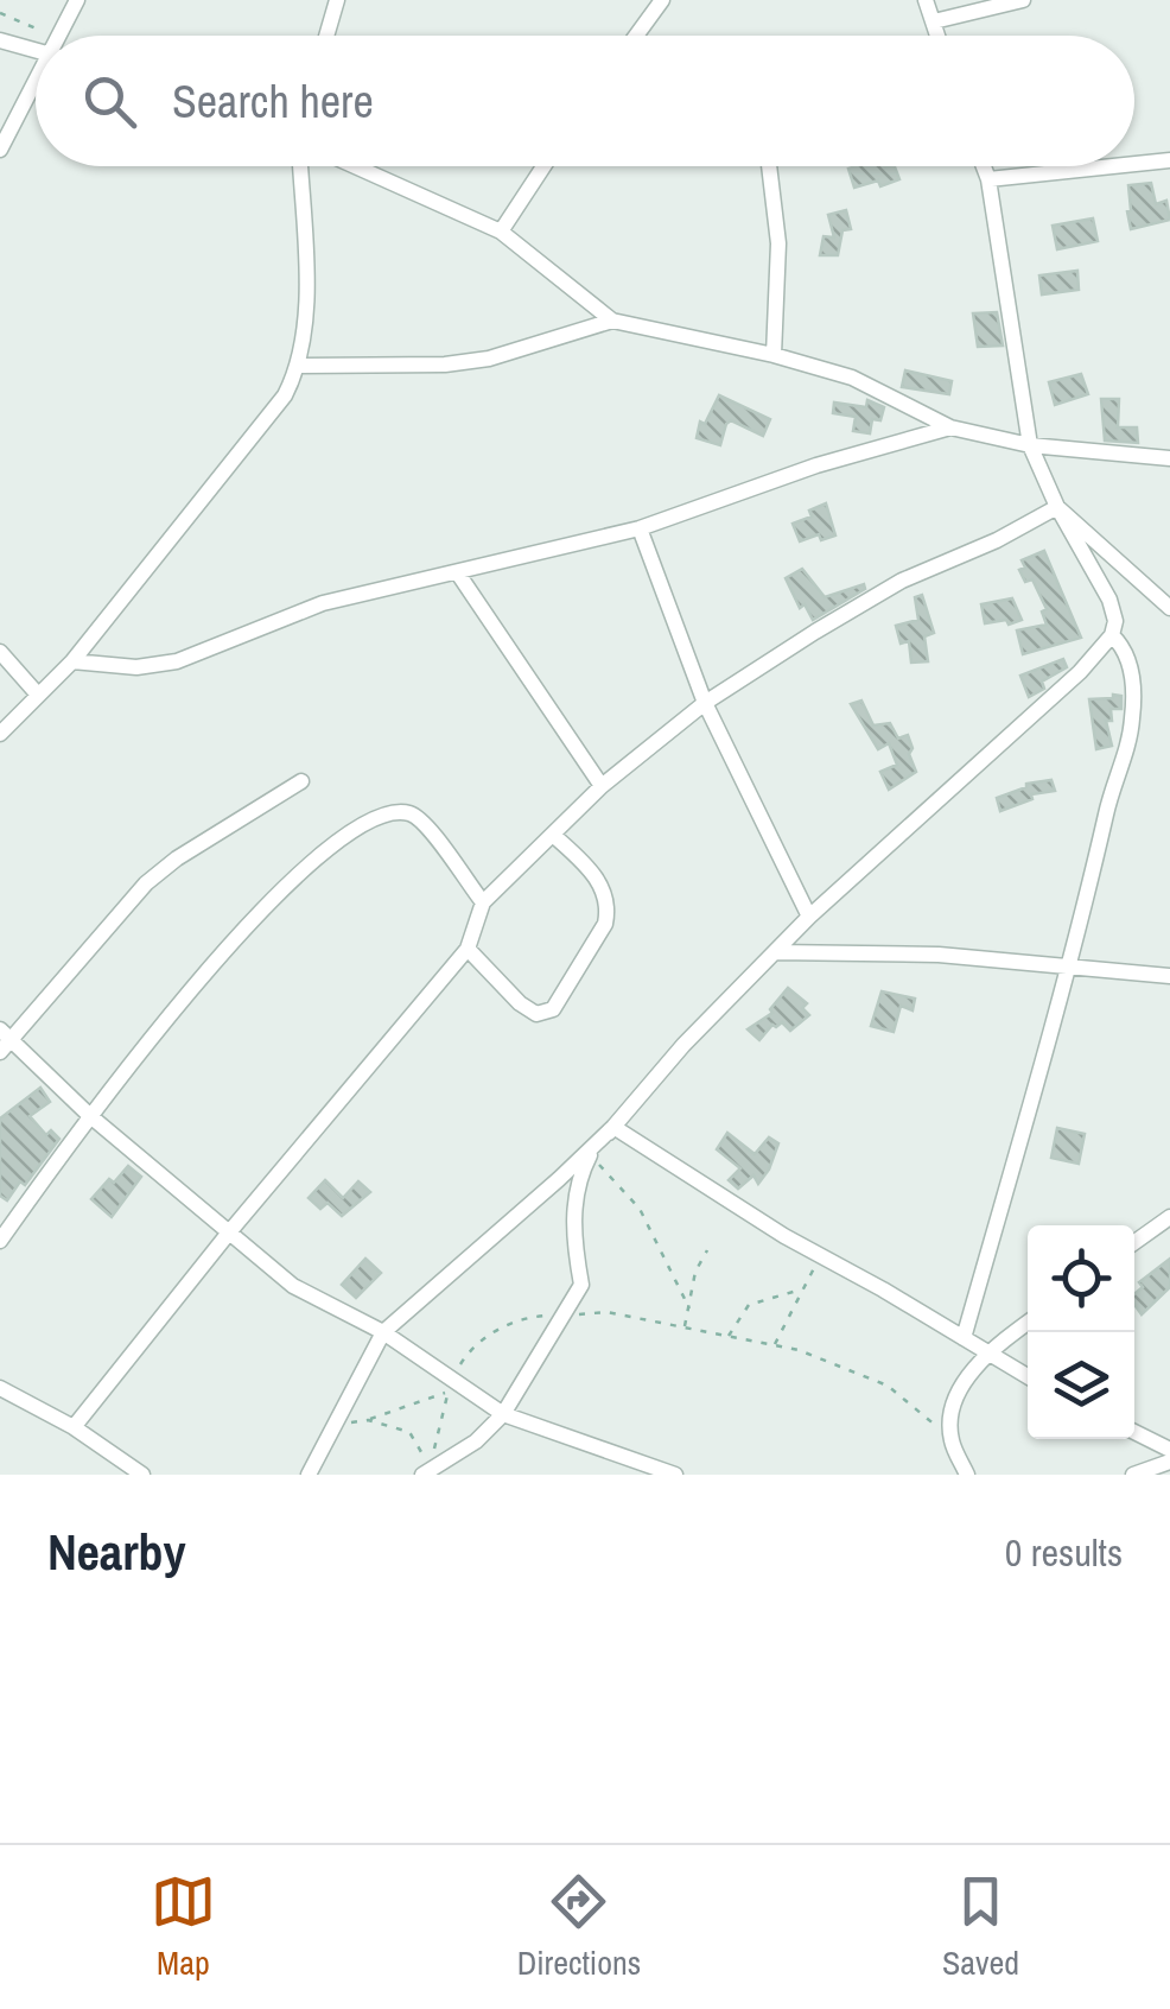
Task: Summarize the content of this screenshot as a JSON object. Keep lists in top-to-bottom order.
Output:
{
  "page": {
    "search": "Search here",
    "heading": ["Nearby", "0 results"],
    "nav": ["Map", "Directions", "Saved"]
  }
}
